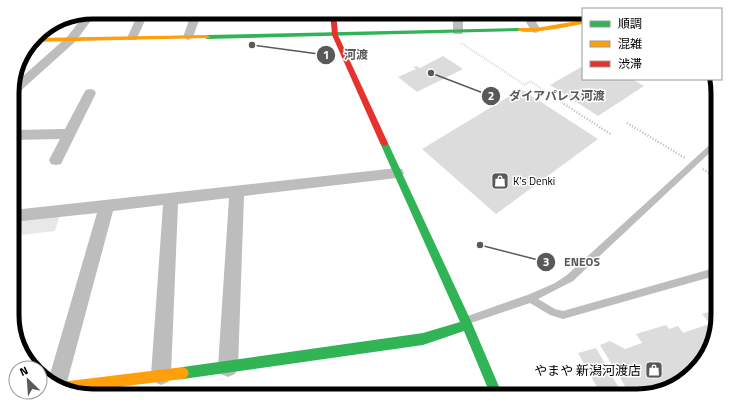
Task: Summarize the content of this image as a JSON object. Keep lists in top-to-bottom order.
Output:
{
  "places": {
    "other": ["河渡", "ダイアパレス河渡", "ENEOS"],
    "shop": ["K's Denki", "やまや 新潟河渡店"]
  },
  "legend": ["順調", "混雑", "渋滞"],
  "north": "top left"
}
